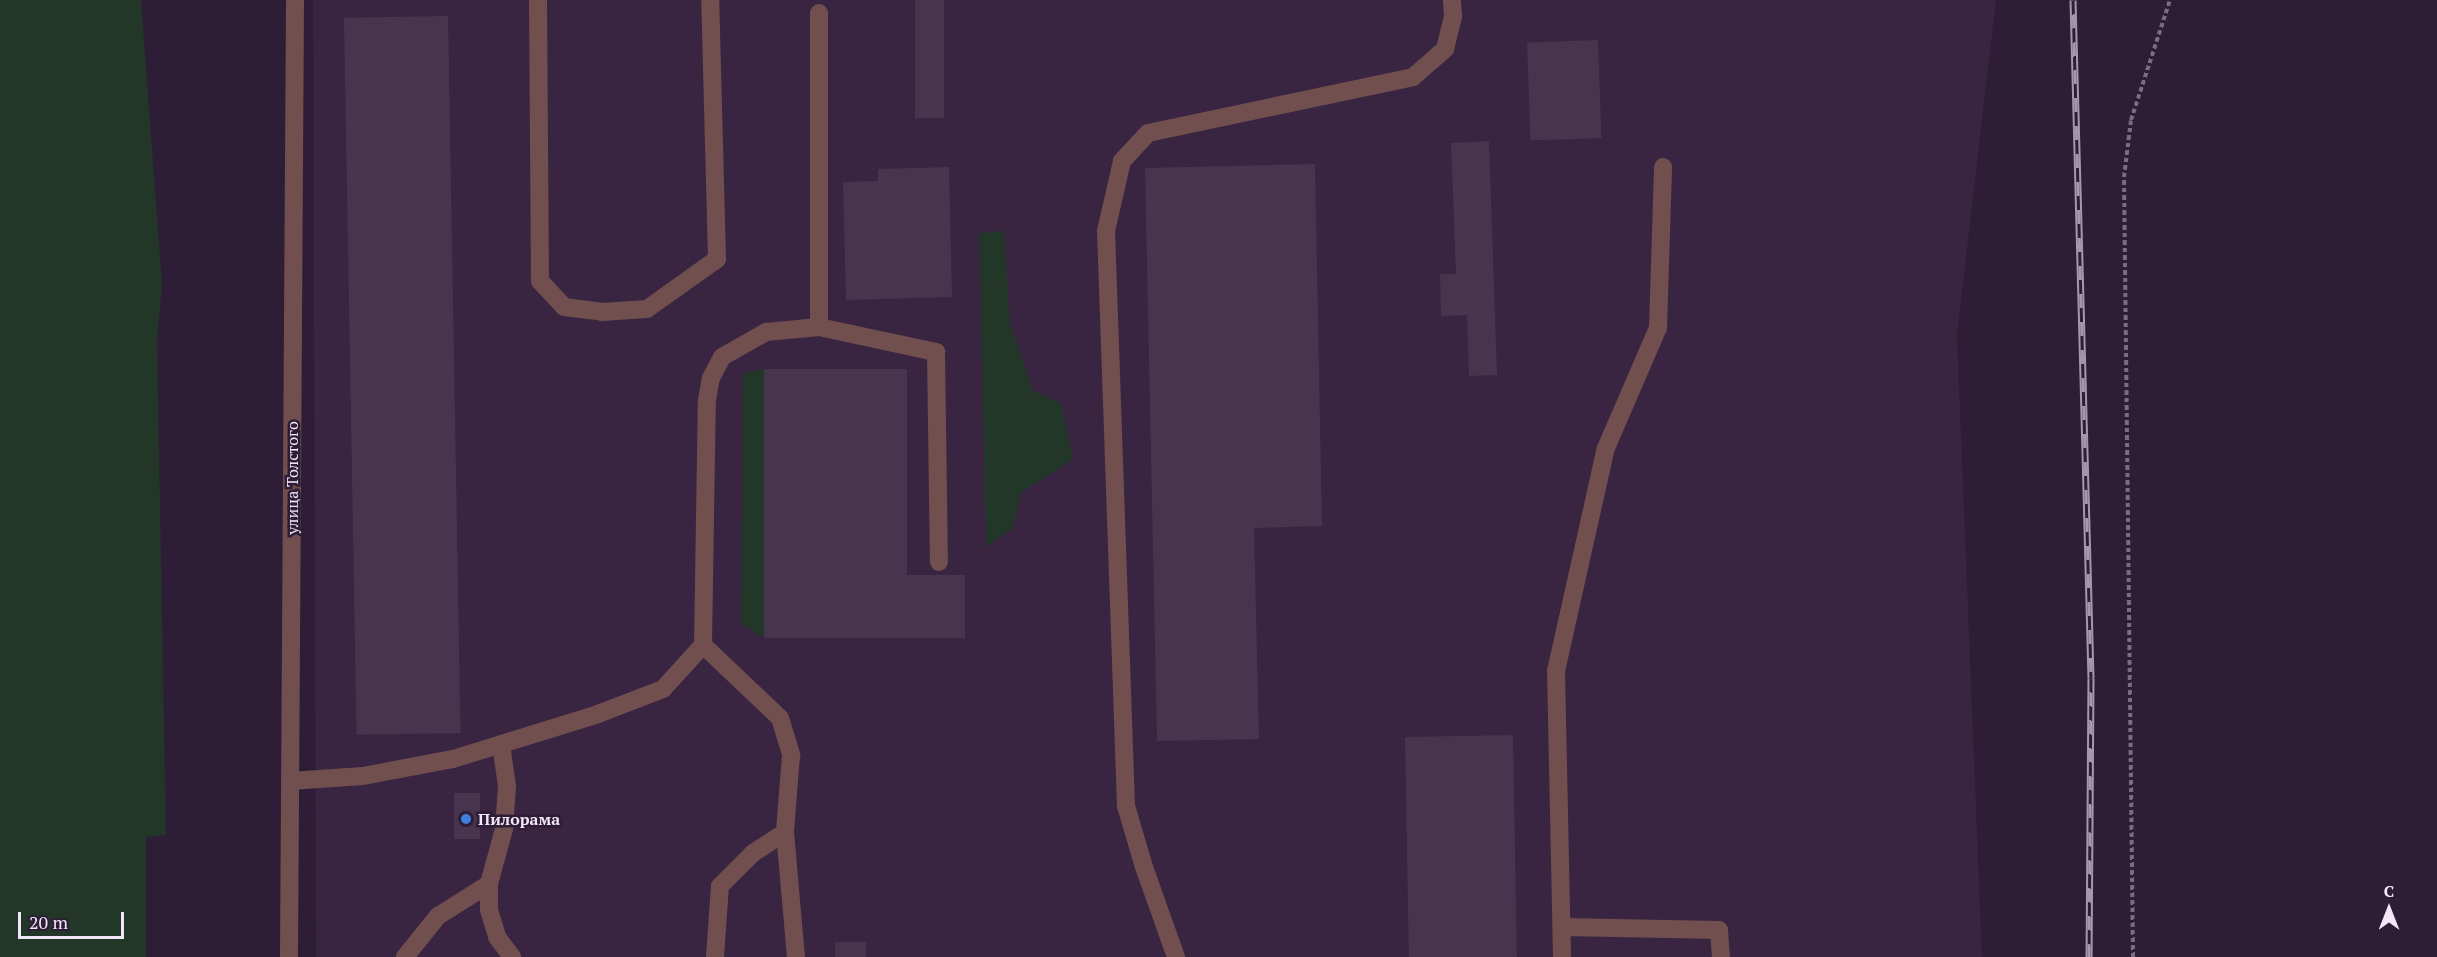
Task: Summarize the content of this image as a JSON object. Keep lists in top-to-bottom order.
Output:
{
  "streets": {
    "street": ["улица Толстого"]
  },
  "places": ["Пилорама"],
  "scale_bar": "20 m",
  "north": "top"
}
